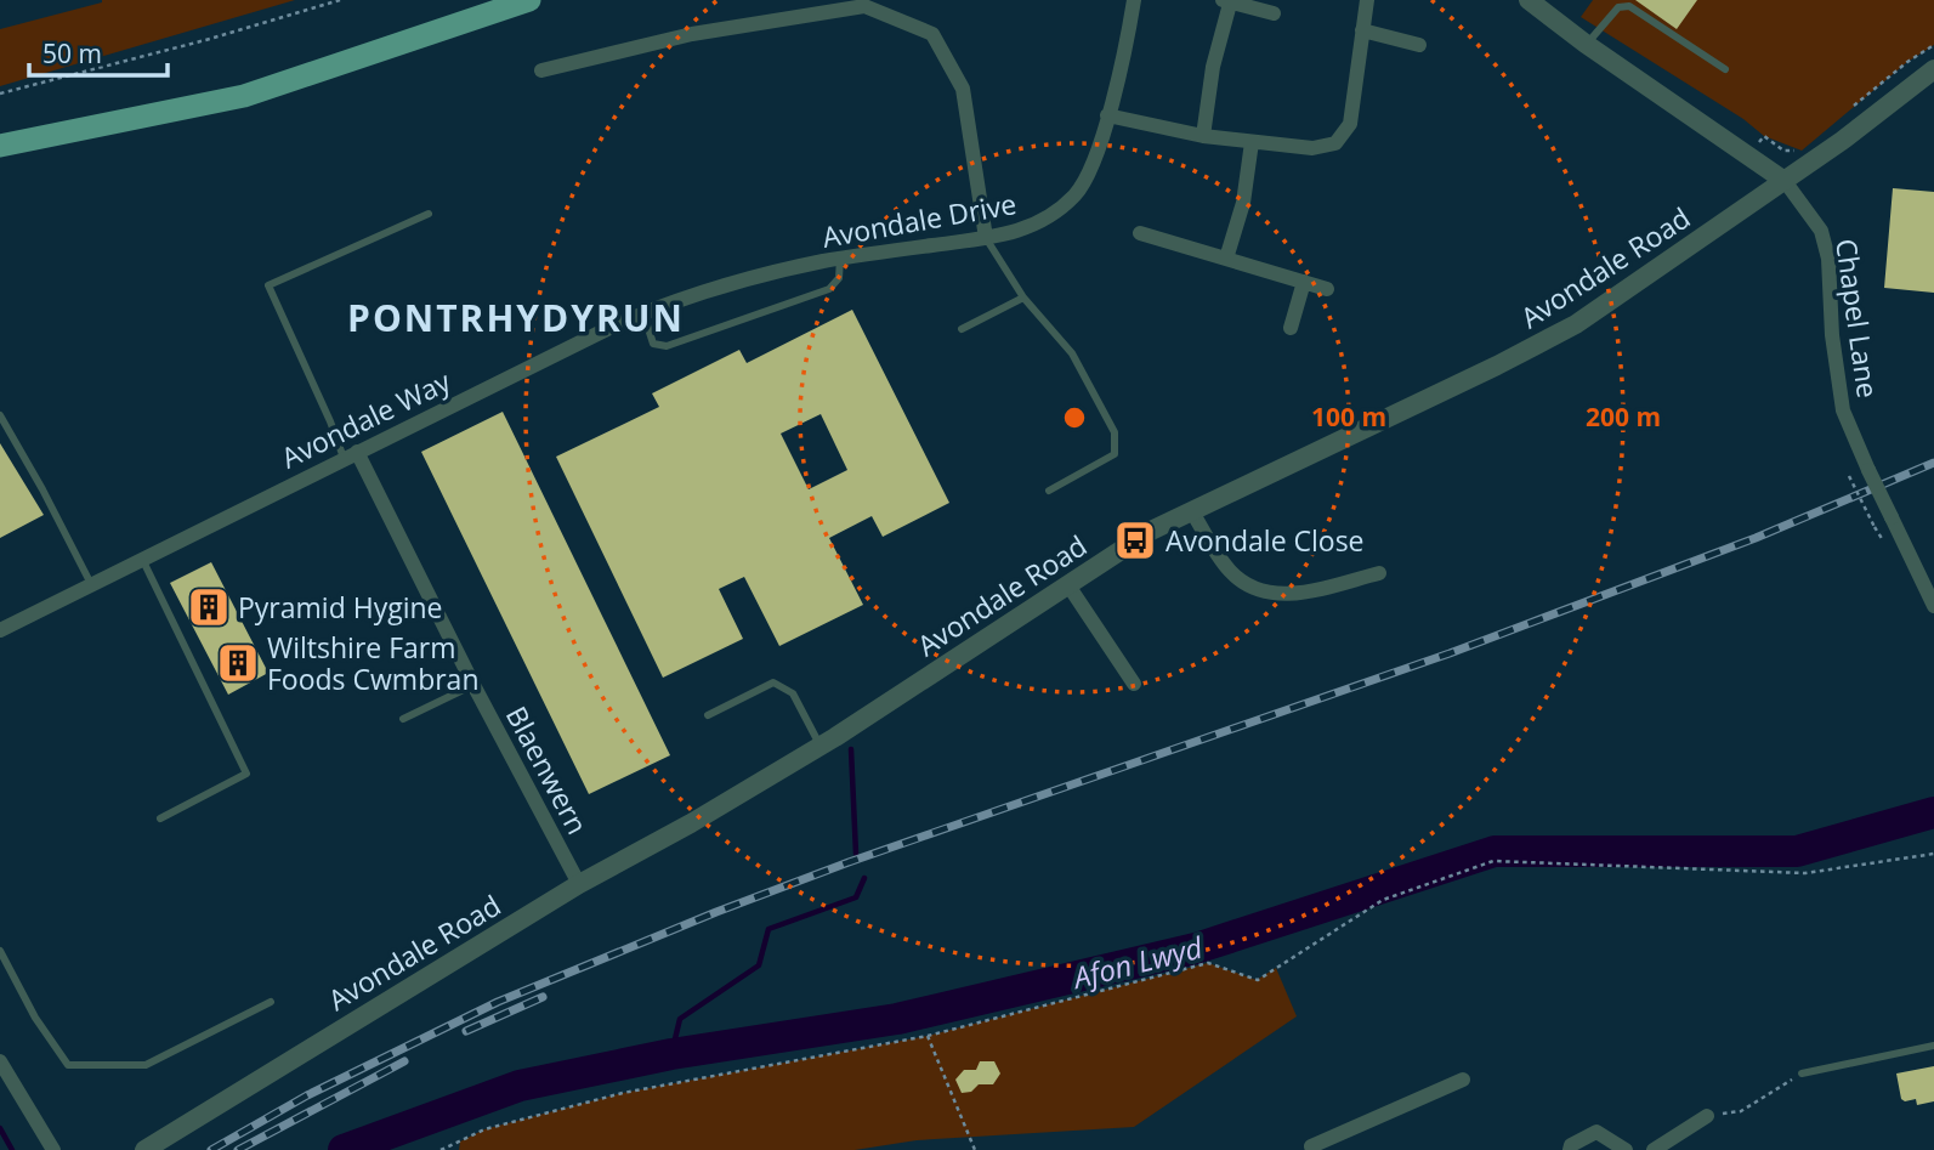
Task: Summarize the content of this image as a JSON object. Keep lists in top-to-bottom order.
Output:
{
  "streets": {
    "street": [
      "Avondale Drive",
      "Avondale Road",
      "Chapel Lane",
      "Avondale Way",
      "Blaenwern"
    ]
  },
  "crossings": [
    ["Avondale Drive", "Avondale Way"],
    ["Avondale Road", "Chapel Lane"],
    ["Avondale Road", "Blaenwern"],
    ["Avondale Way", "Blaenwern"]
  ],
  "districts": ["PONTRHYDYRUN"],
  "water": ["Afon Lwyd"],
  "places": {
    "bus stop": ["Avondale Close"],
    "building": ["Pyramid Hygine", "Wiltshire Farm Foods Cwmbran"]
  },
  "scale_bar": "50 m",
  "rings": ["100 m", "200 m"]
}
